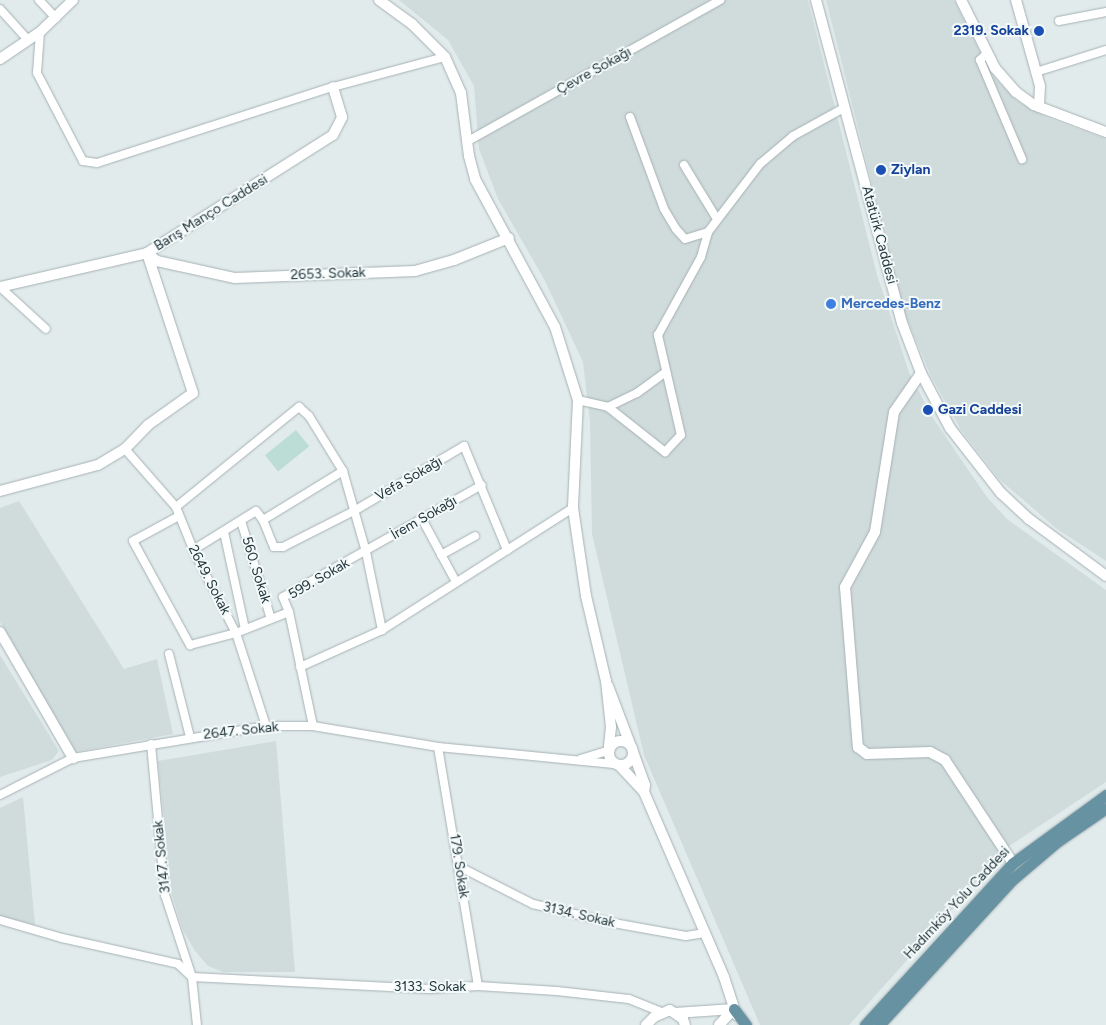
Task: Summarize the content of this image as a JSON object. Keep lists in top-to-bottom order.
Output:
{
  "streets": {
    "main road": ["Hadımköy Yolu Caddesi"],
    "street": [
      "Çevre Sokağı",
      "Barış Manço Caddesi",
      "Atatürk Caddesi",
      "2653. Sokak",
      "Vefa Sokağı",
      "İrem Sokağı",
      "560. Sokak",
      "599. Sokak",
      "2649. Sokak",
      "2647. Sokak",
      "3147. Sokak",
      "179. Sokak",
      "3134. Sokak",
      "3133. Sokak"
    ]
  },
  "crossings": [
    ["Barış Manço Caddesi", "2653. Sokak"],
    ["Vefa Sokağı", "İrem Sokağı"],
    ["İrem Sokağı", "599. Sokak"],
    ["2649. Sokak", "2647. Sokak"],
    ["2647. Sokak", "3147. Sokak"],
    ["2647. Sokak", "179. Sokak"],
    ["3147. Sokak", "3133. Sokak"],
    ["179. Sokak", "3134. Sokak"],
    ["179. Sokak", "3133. Sokak"]
  ],
  "places": [
    "2319. Sokak",
    "Ziylan",
    "Mercedes-Benz",
    "Gazi Caddesi"
  ]
}
